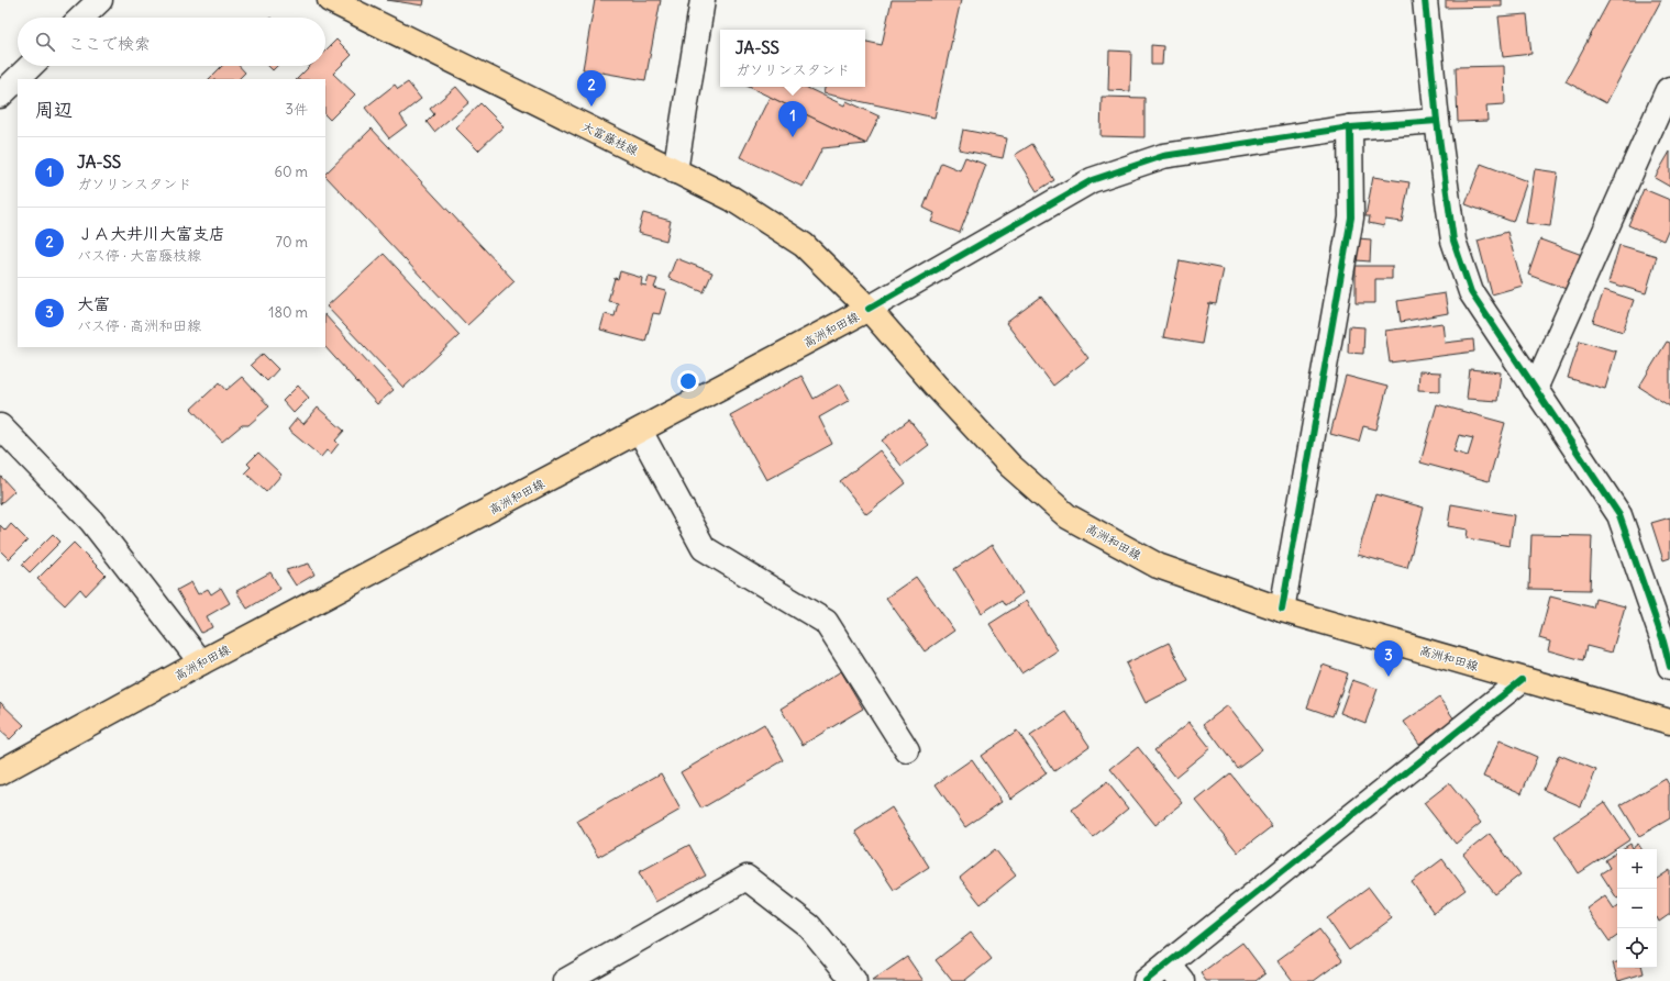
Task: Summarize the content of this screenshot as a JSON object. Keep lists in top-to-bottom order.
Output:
{
  "streets": {
    "main road": ["大富藤枝線", "高洲和田線"]
  },
  "crossings": [
    ["大富藤枝線", "高洲和田線"]
  ],
  "page": {
    "search": "ここで検索",
    "popup": ["JA-SS", "ガソリンスタンド"],
    "pins": ["2", "1", "3"],
    "heading": ["周辺", "3件"],
    "list": [
      {
        "mark": "1",
        "name": "JA-SS",
        "note": "ガソリンスタンド",
        "value": "60 m"
      },
      {
        "mark": "2",
        "name": "ＪＡ大井川大富支店",
        "note": "バス停 · 大富藤枝線",
        "value": "70 m"
      },
      {
        "mark": "3",
        "name": "大富",
        "note": "バス停 · 高洲和田線",
        "value": "180 m"
      }
    ],
    "map_buttons": ["+", "−"]
  }
}
